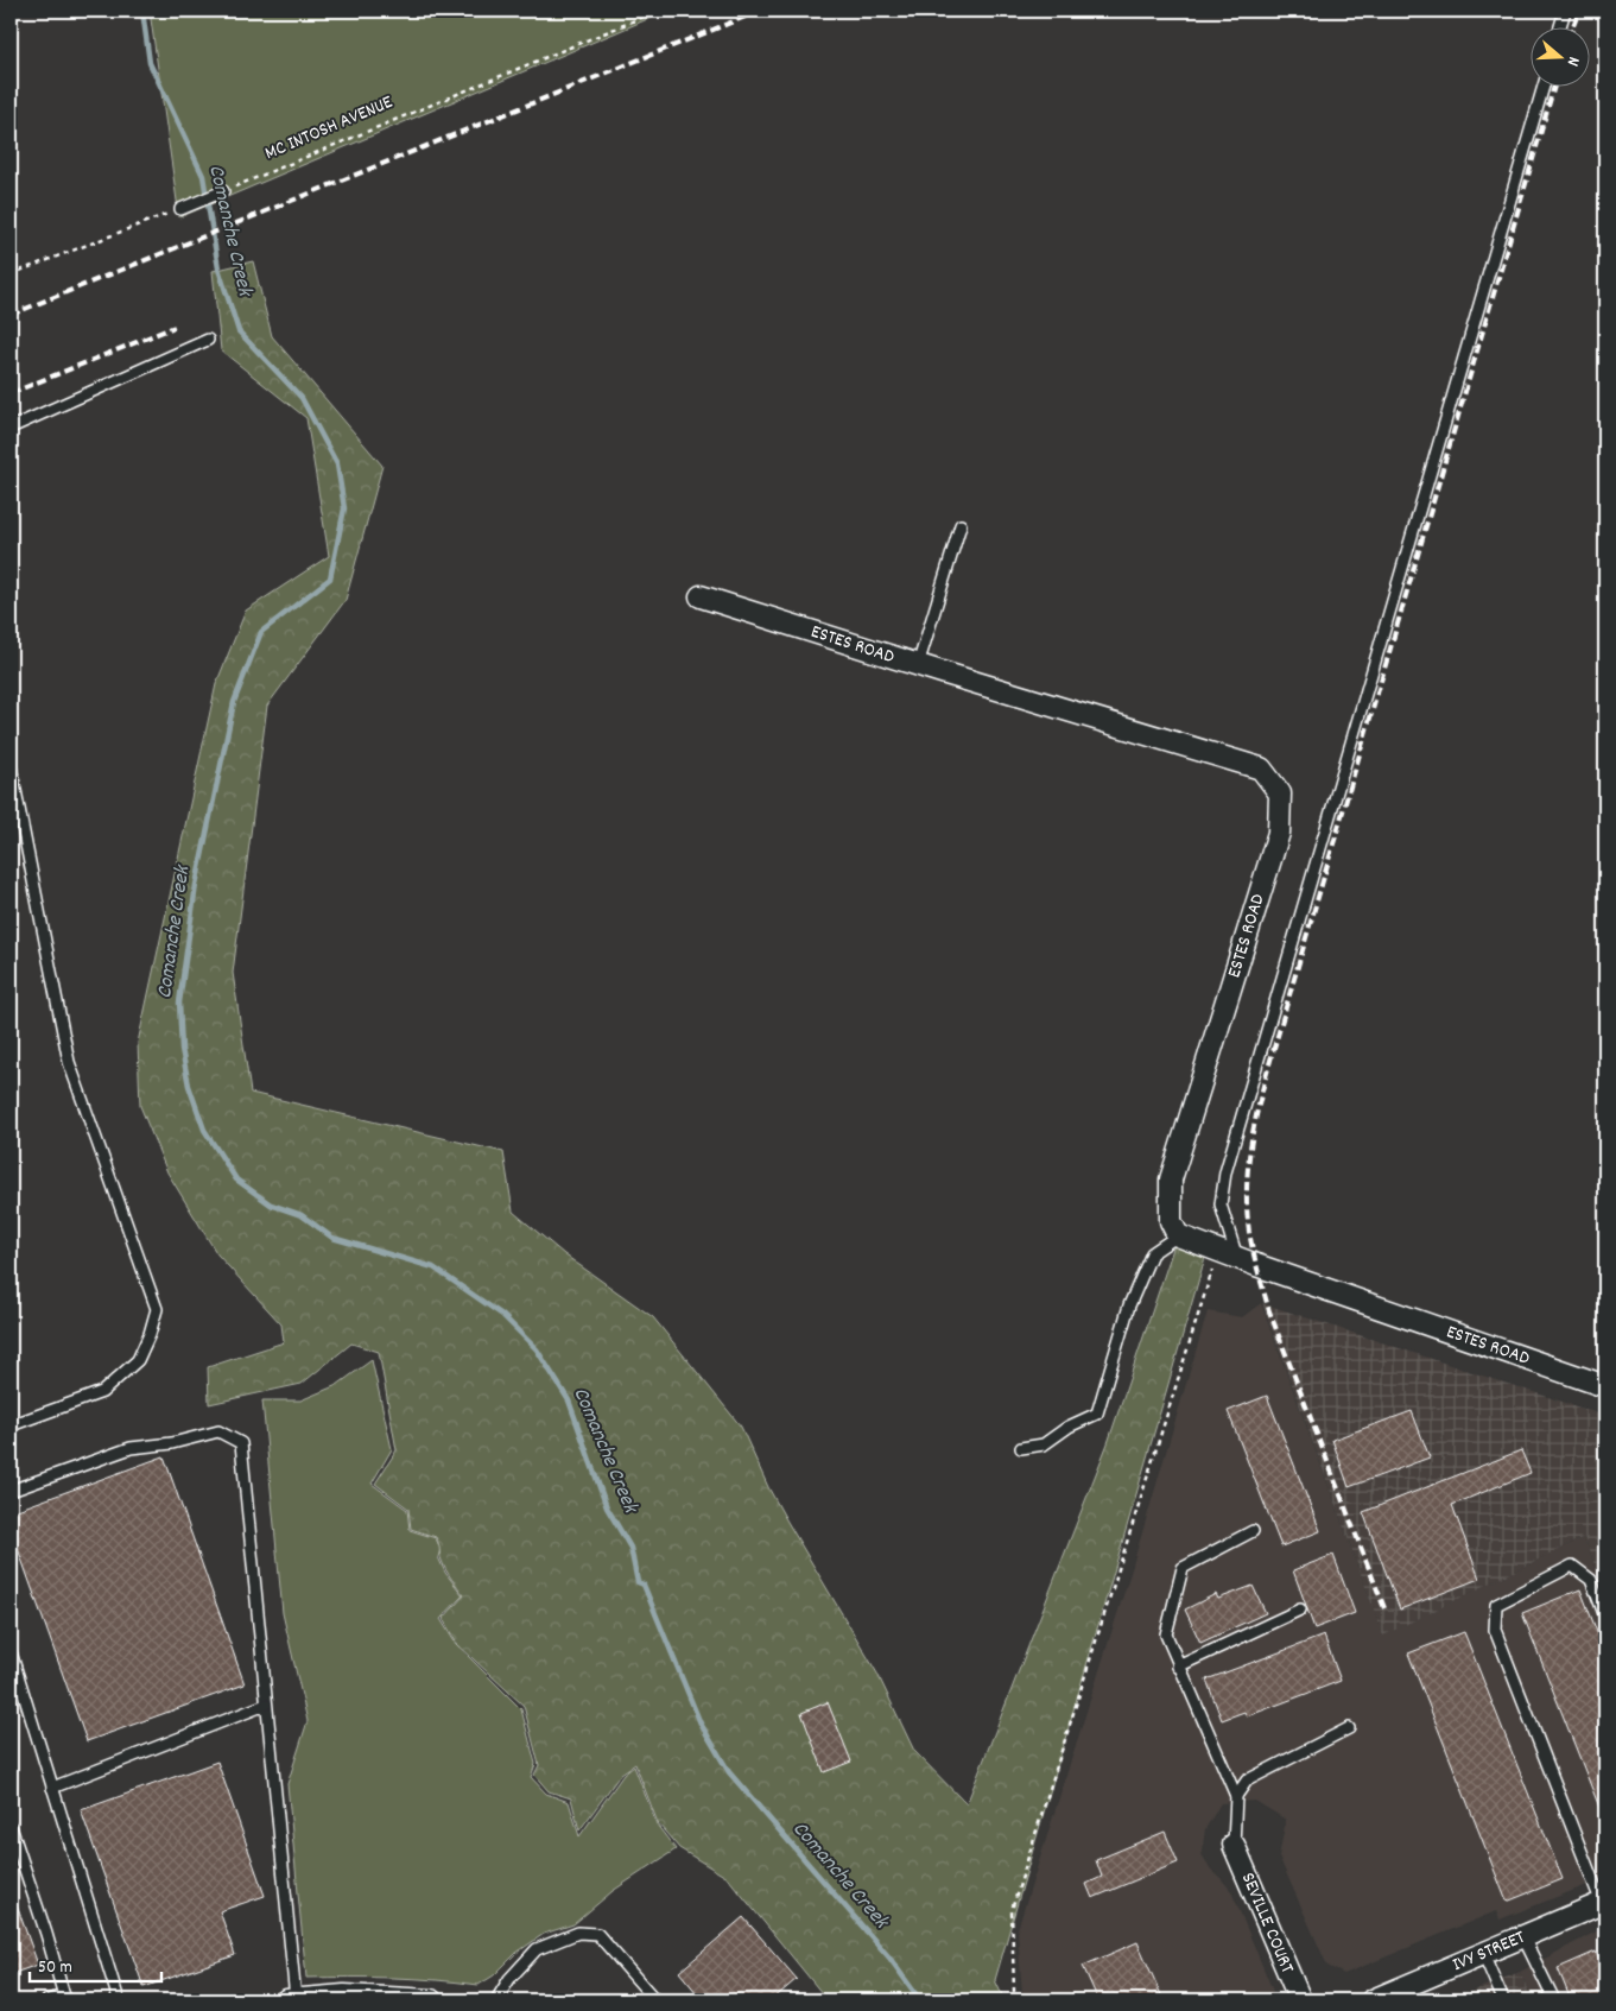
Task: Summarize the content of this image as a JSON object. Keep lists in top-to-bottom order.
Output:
{
  "streets": {
    "street": ["ESTES ROAD", "SEVILLE COURT", "IVY STREET"],
    "path": ["MC INTOSH AVENUE"]
  },
  "water": ["Comanche Creek"],
  "scale_bar": "50 m",
  "north": "right"
}
